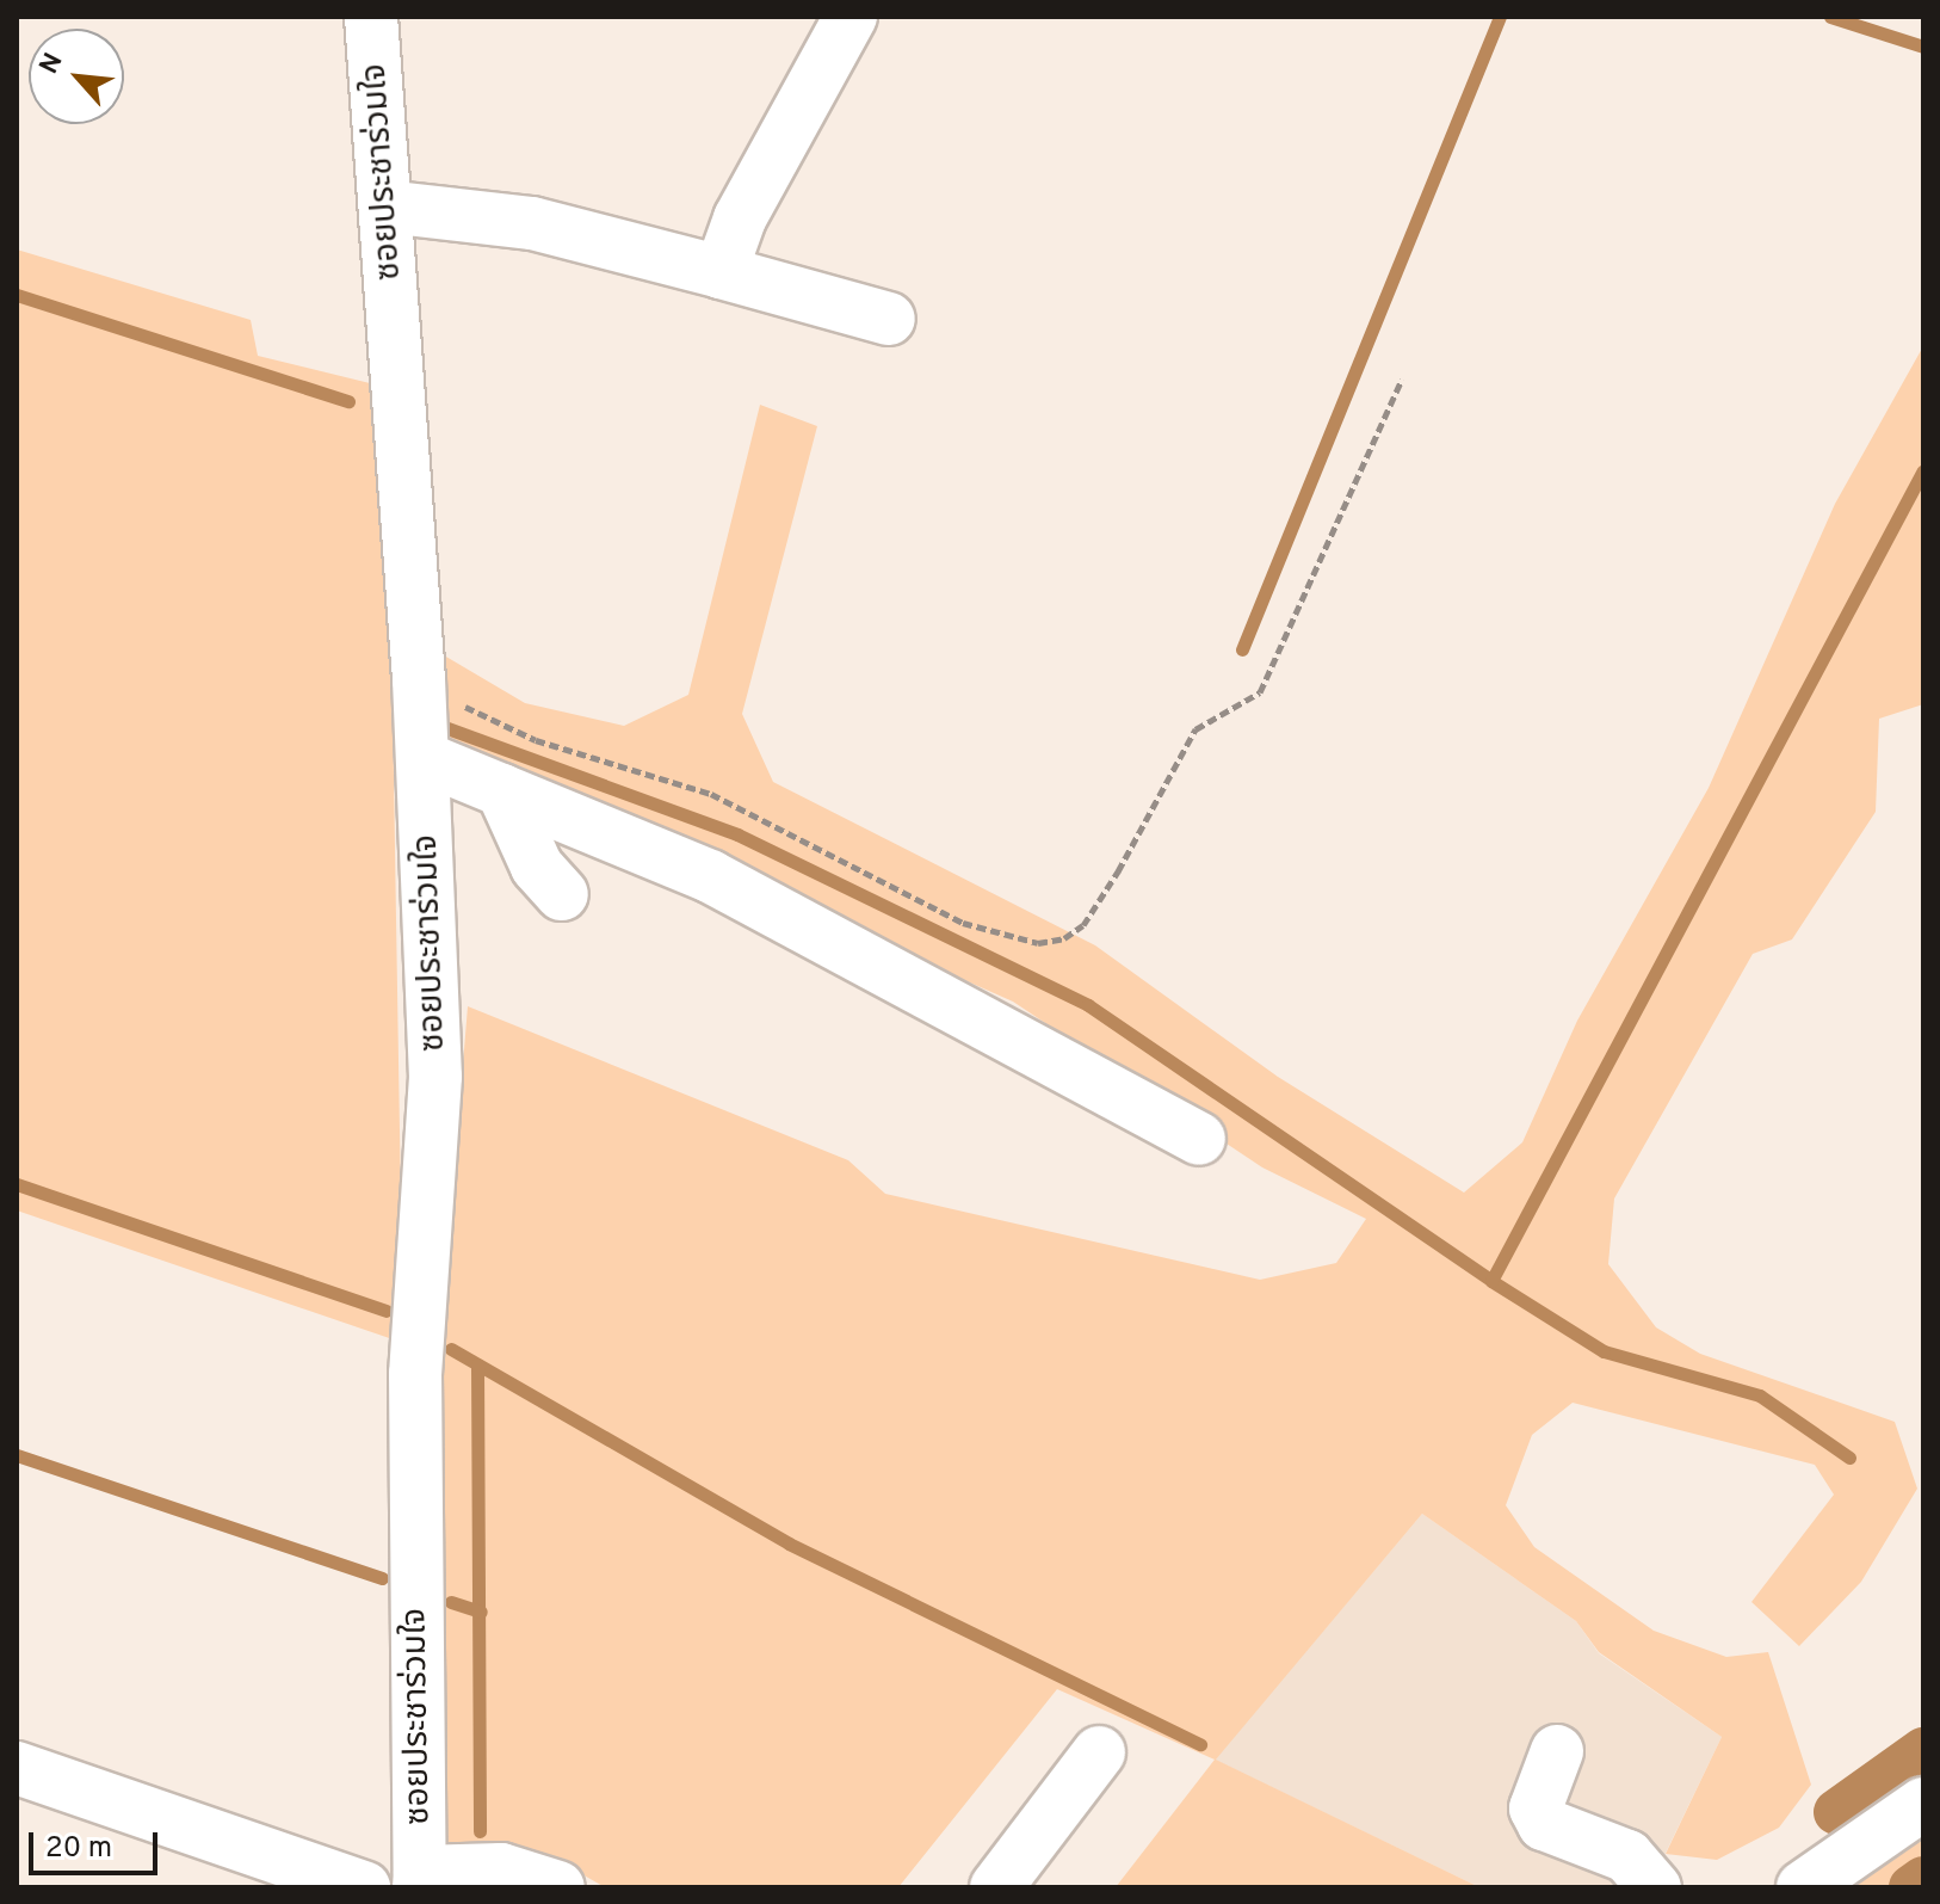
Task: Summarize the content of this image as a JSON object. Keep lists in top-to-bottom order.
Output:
{
  "streets": {
    "street": ["ซอยประชาร่วมใจ"]
  },
  "scale_bar": "20 m",
  "north": "top left"
}
